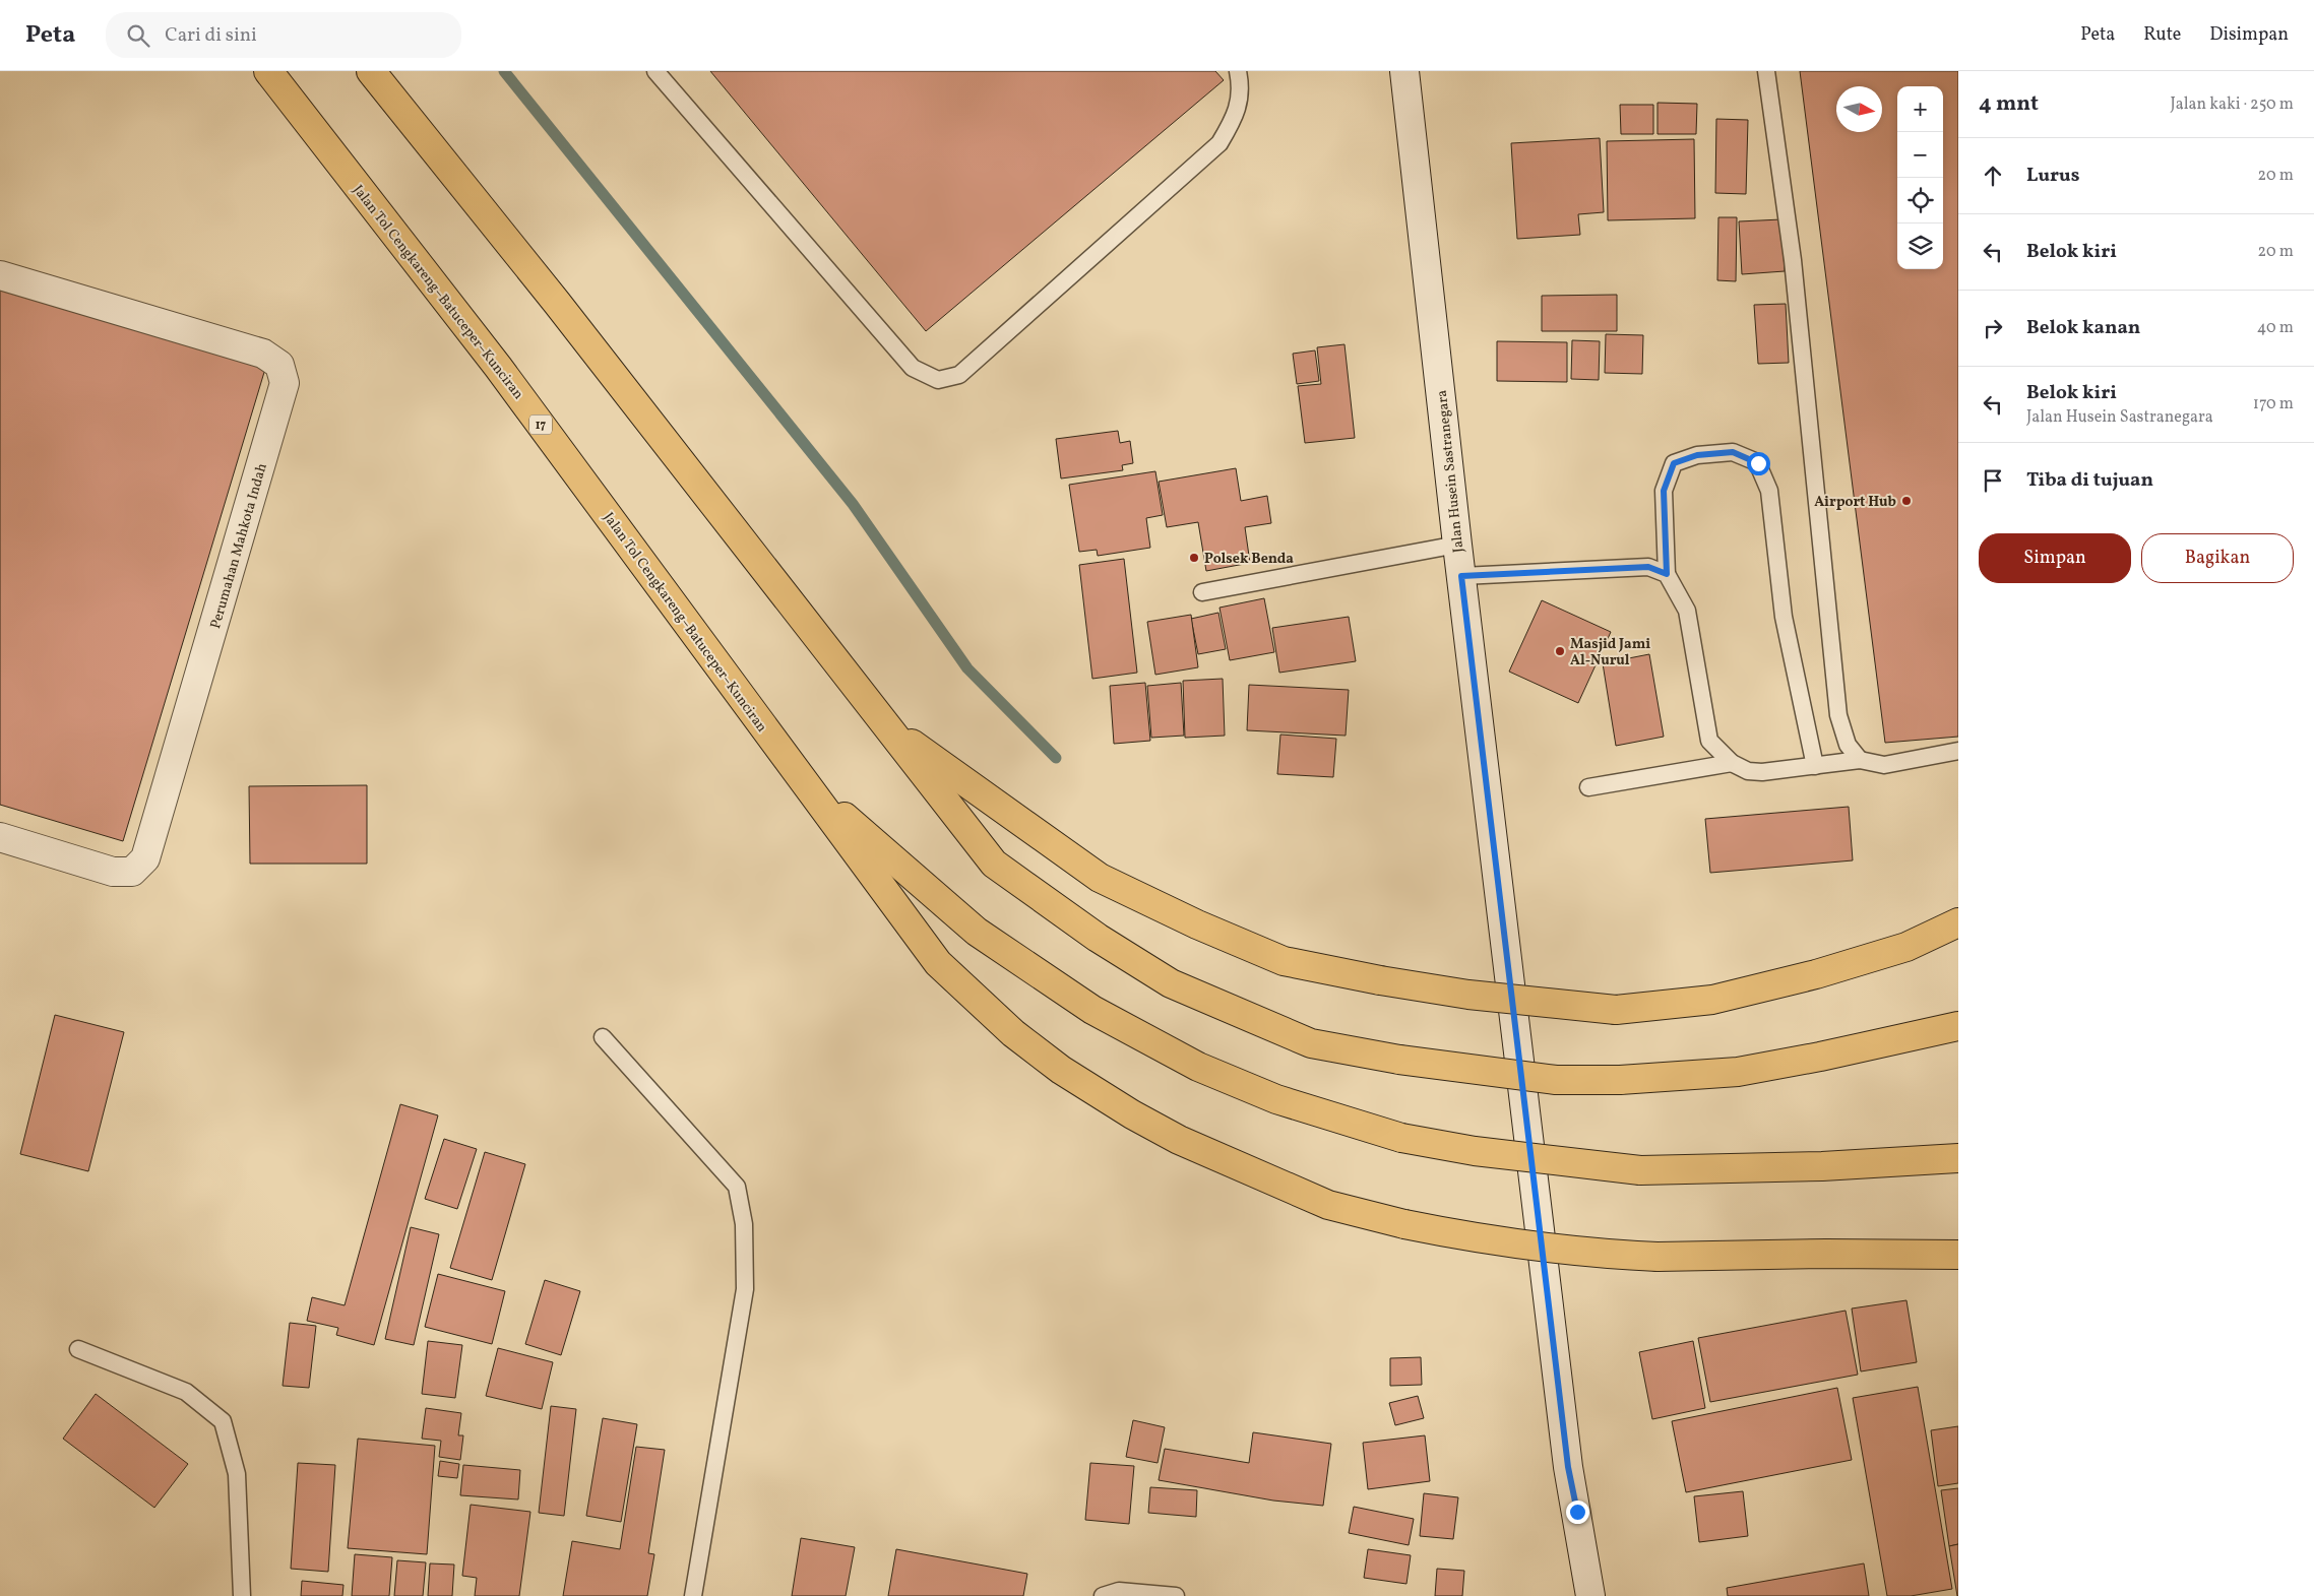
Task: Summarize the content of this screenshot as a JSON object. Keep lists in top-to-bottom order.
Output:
{
  "streets": {
    "highway": ["Jalan Tol Cengkareng–Batuceper–Kunciran", "17"],
    "main road": ["Jalan Husein Sastranegara", "Perumahan Mahkota Indah"]
  },
  "places": ["Airport Hub", "Polsek Benda", "Masjid Jami Al-Nurul"],
  "north": "right",
  "page": {
    "header": "Peta",
    "search": "Cari di sini",
    "nav": ["Peta", "Rute", "Disimpan"],
    "heading": ["4 mnt", "Jalan kaki · 250 m"],
    "map_buttons": ["+", "−"],
    "list": [
      ["Lurus", "20 m"],
      ["Belok kiri", "20 m"],
      ["Belok kanan", "40 m"],
      ["Belok kiri", "Jalan Husein Sastranegara", "170 m"],
      "Tiba di tujuan"
    ],
    "buttons": ["Simpan", "Bagikan"]
  }
}
